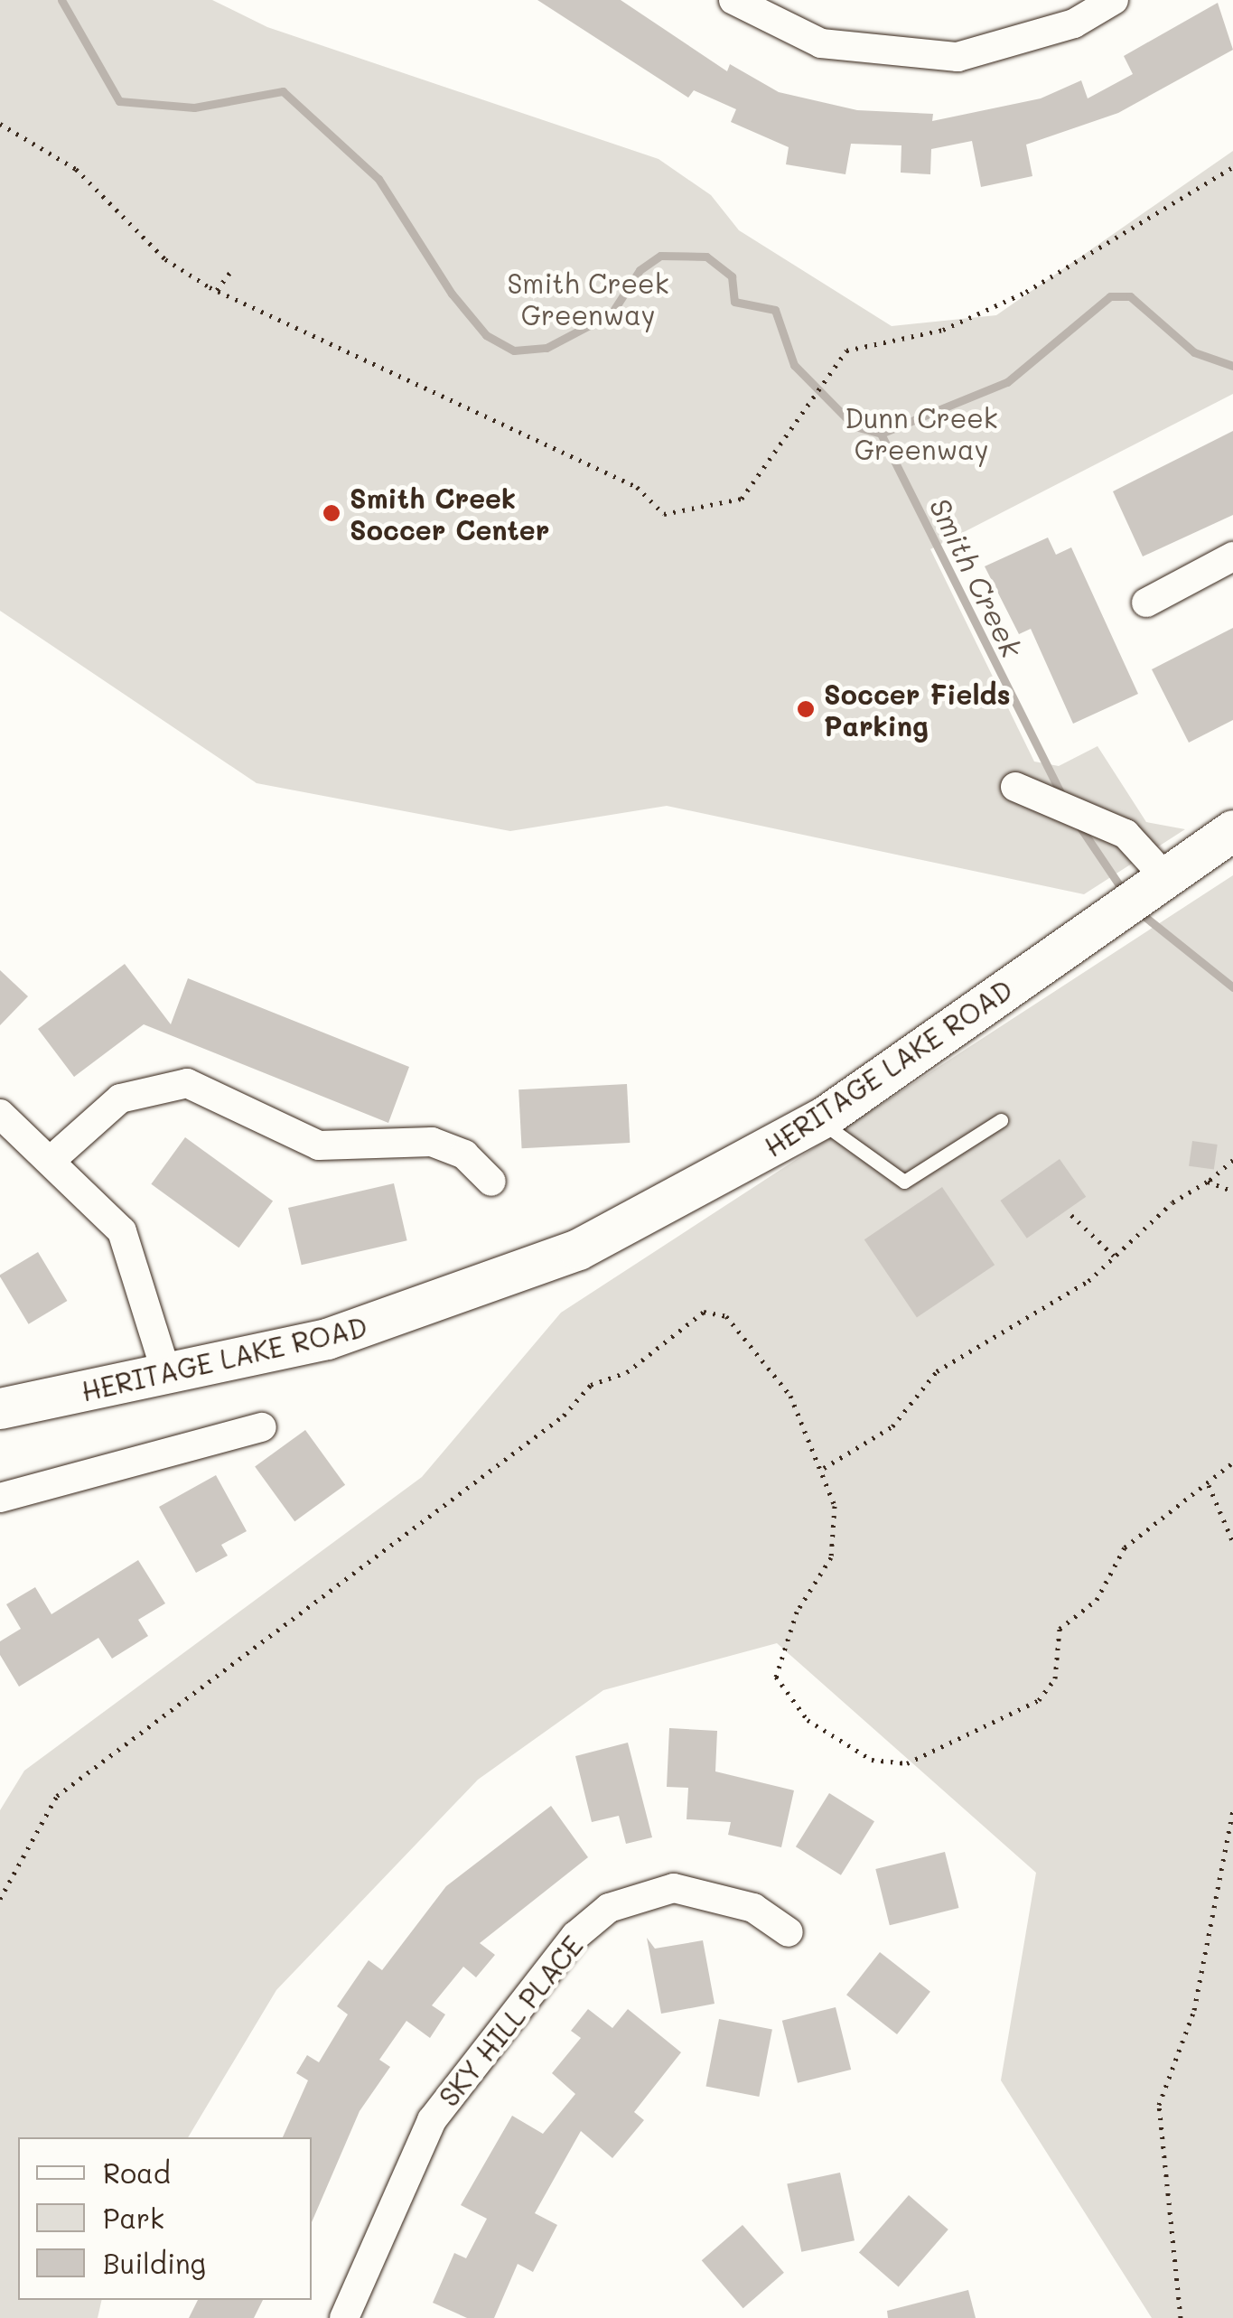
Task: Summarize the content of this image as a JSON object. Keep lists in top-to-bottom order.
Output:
{
  "streets": {
    "main road": ["HERITAGE LAKE ROAD"],
    "street": ["SKY HILL PLACE"]
  },
  "water": ["Smith Creek"],
  "parks": ["Smith Creek Greenway", "Dunn Creek Greenway"],
  "places": ["Smith Creek Soccer Center", "Soccer Fields Parking"],
  "legend": ["Road", "Park", "Building"]
}
